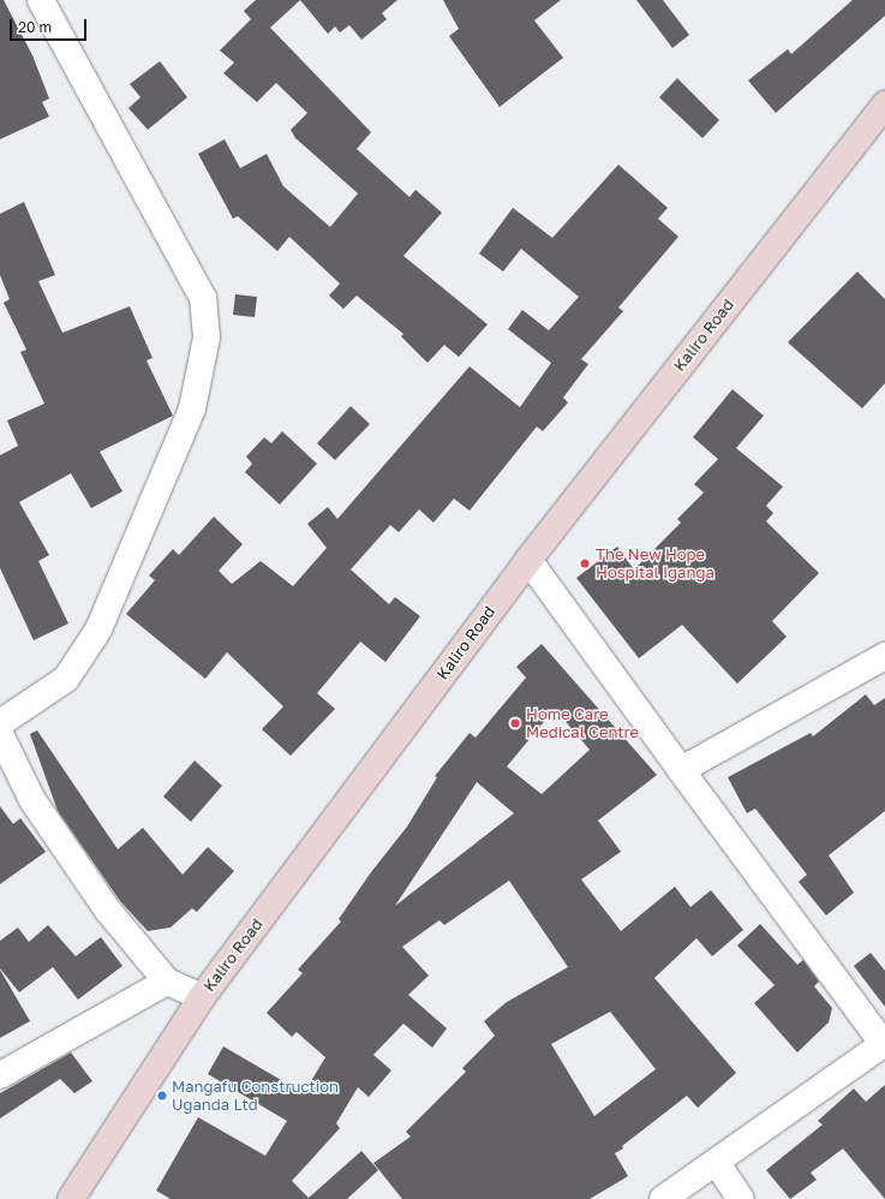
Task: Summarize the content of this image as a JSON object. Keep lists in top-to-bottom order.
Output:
{
  "streets": {
    "main road": ["Kaliro Road"]
  },
  "places": ["The New Hope Hospital Iganga", "Home Care Medical Centre", "Mangafu Construction Uganda Ltd"],
  "scale_bar": "20 m"
}
